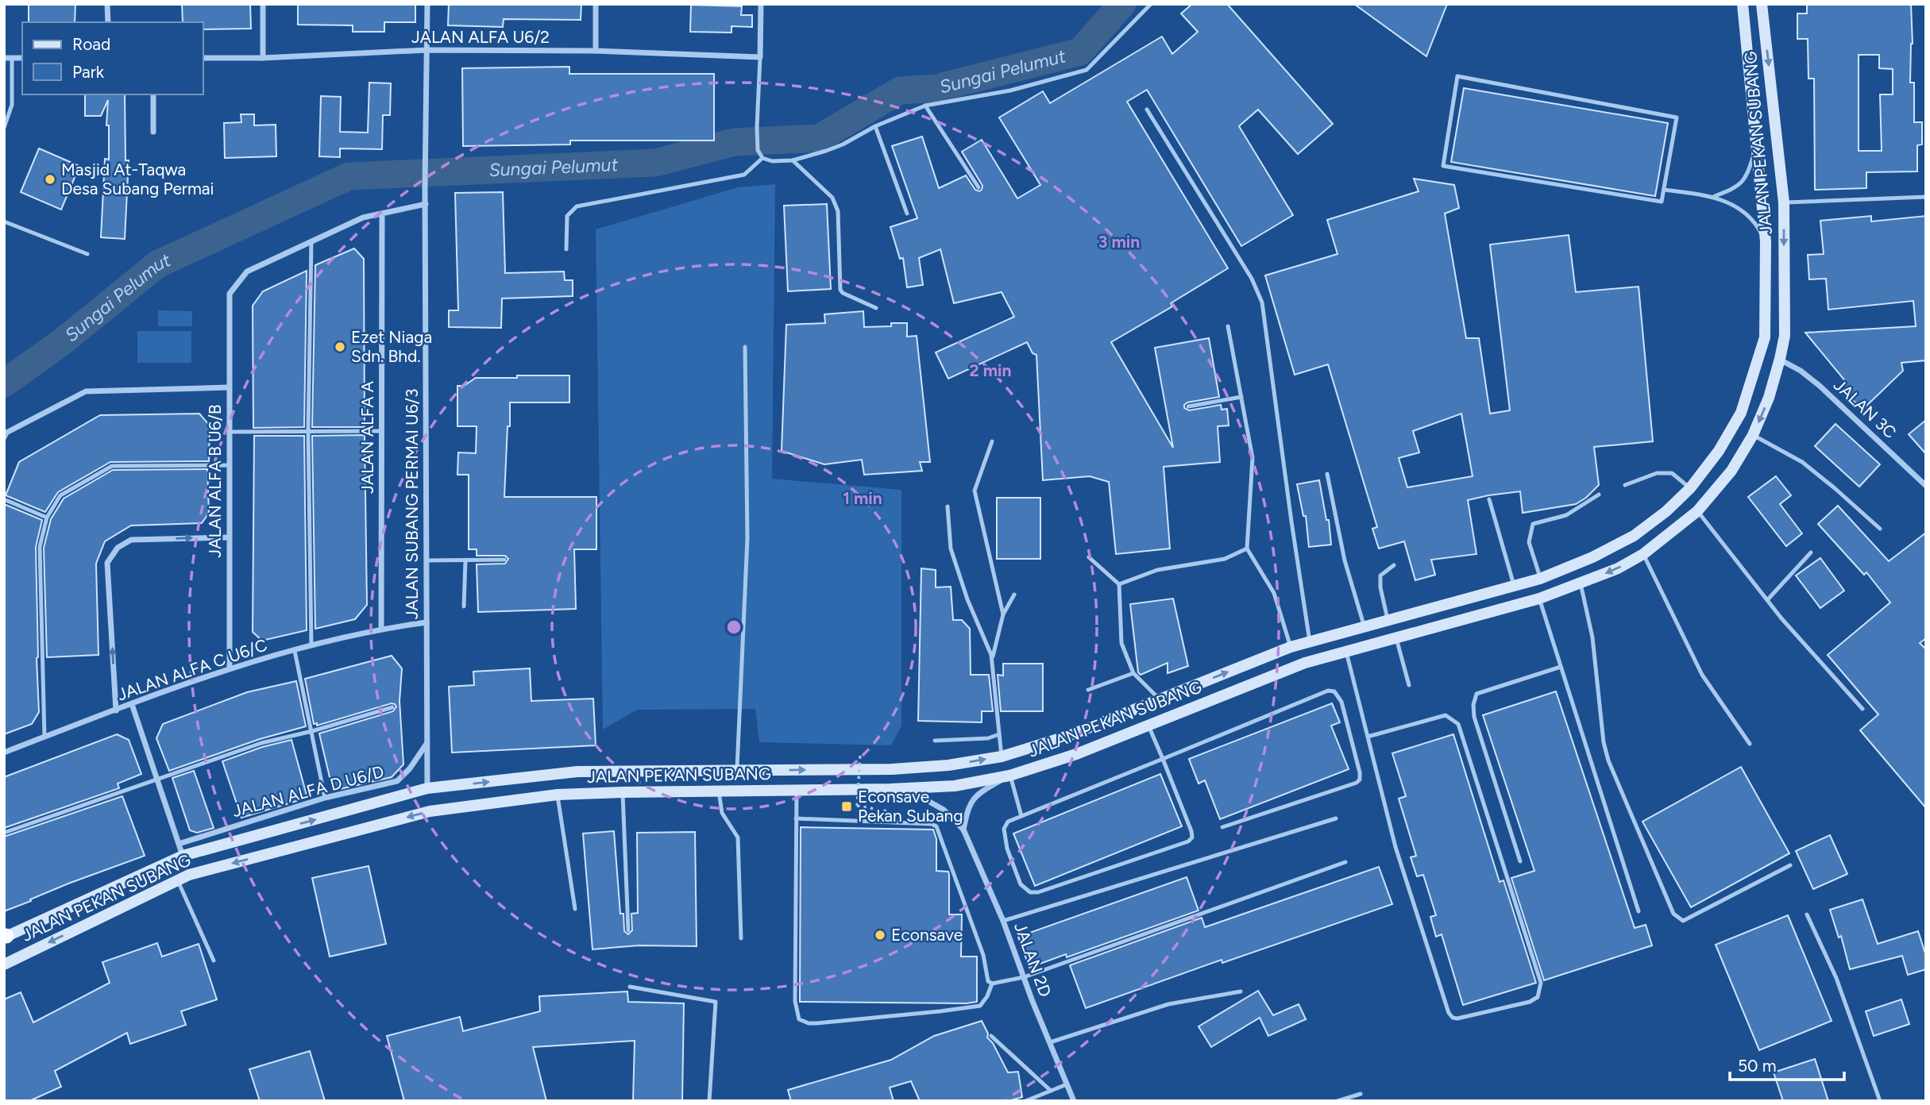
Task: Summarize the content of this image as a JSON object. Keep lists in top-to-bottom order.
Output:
{
  "streets": {
    "main road": ["JALAN PEKAN SUBANG"],
    "street": [
      "JALAN ALFA U6/2",
      "JALAN 3C",
      "JALAN ALFA A",
      "JALAN ALFA B U6/B",
      "JALAN SUBANG PERMAI U6/3",
      "JALAN ALFA C U6/C",
      "JALAN ALFA D U6/D",
      "JALAN 2D"
    ]
  },
  "crossings": [
    ["JALAN ALFA U6/2", "JALAN SUBANG PERMAI U6/3"],
    ["JALAN PEKAN SUBANG", "JALAN 3C"],
    ["JALAN PEKAN SUBANG", "JALAN SUBANG PERMAI U6/3"],
    ["JALAN PEKAN SUBANG", "JALAN 2D"],
    ["JALAN ALFA A", "JALAN ALFA C U6/C"],
    ["JALAN ALFA B U6/B", "JALAN ALFA C U6/C"],
    ["JALAN SUBANG PERMAI U6/3", "JALAN ALFA C U6/C"],
    ["JALAN SUBANG PERMAI U6/3", "JALAN ALFA D U6/D"]
  ],
  "water": ["Sungai Pelumut"],
  "places": {
    "other": ["Masjid At-Taqwa Desa Subang Permai", "Ezet Niaga Sdn. Bhd.", "Econsave"],
    "transit": ["Econsave Pekan Subang"]
  },
  "legend": ["Road", "Park"],
  "scale_bar": "50 m",
  "rings": ["3 min", "2 min", "1 min"]
}
